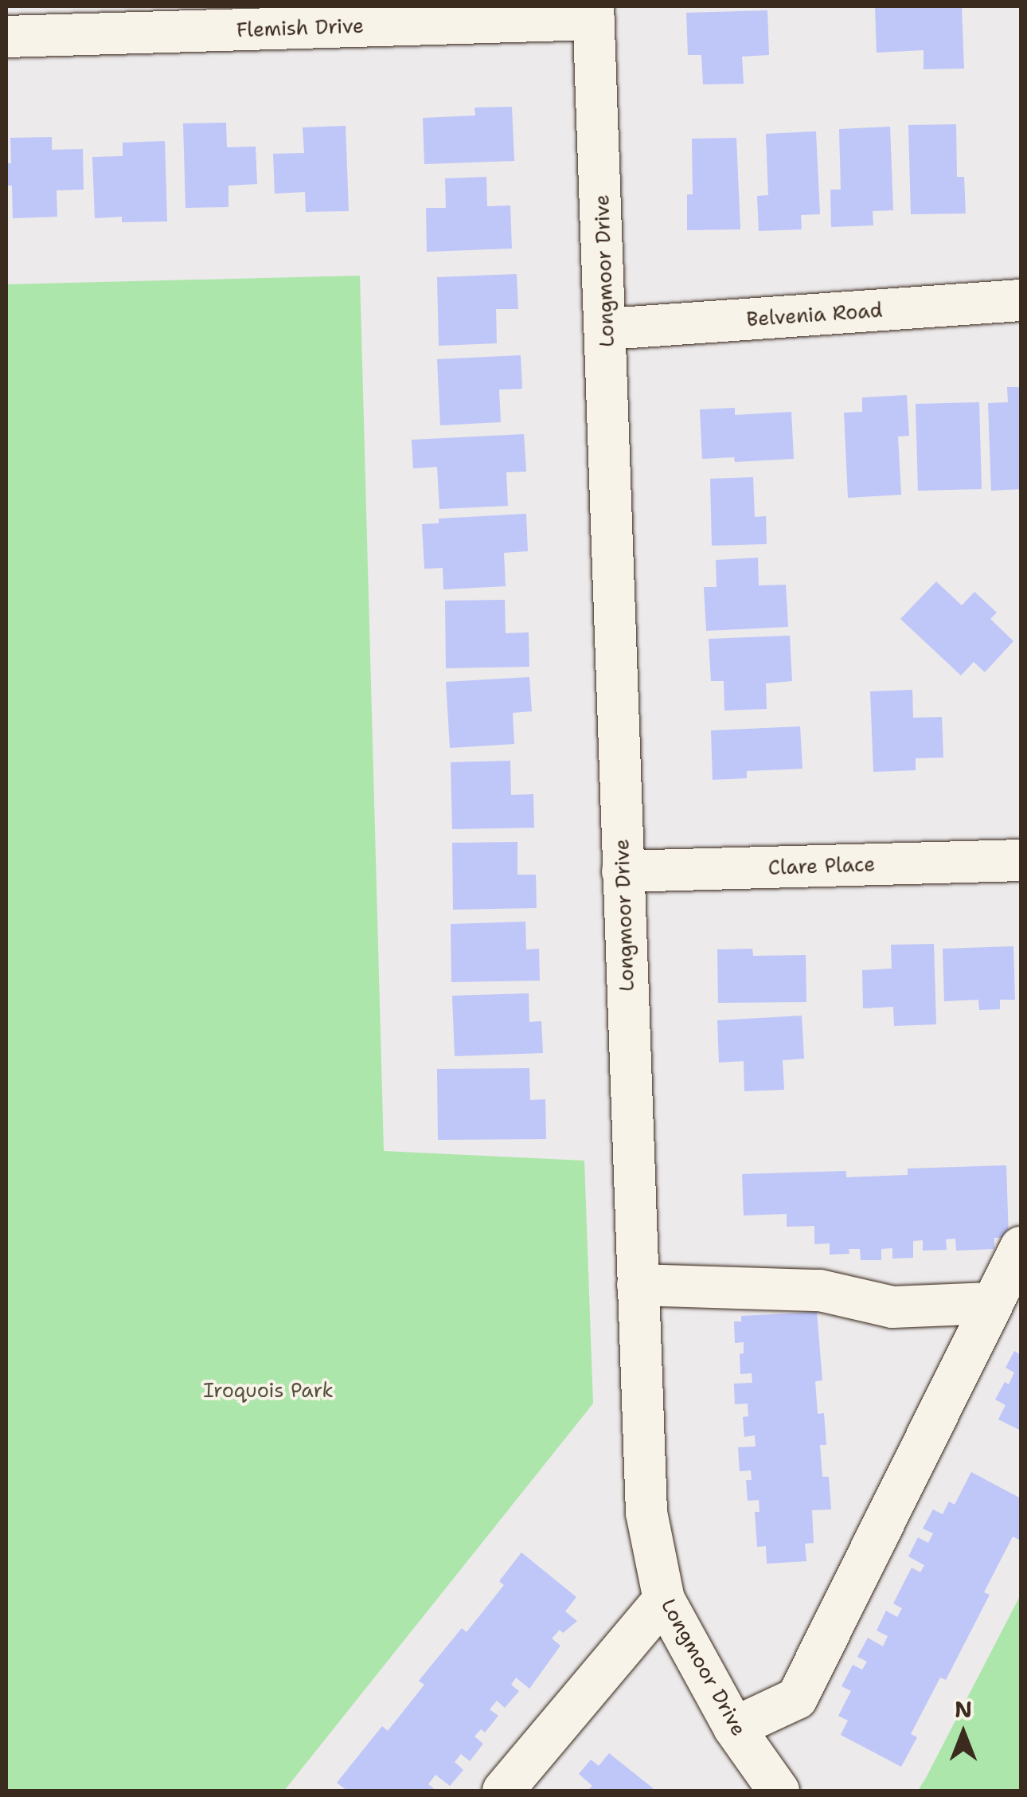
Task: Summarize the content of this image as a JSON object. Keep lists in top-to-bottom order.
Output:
{
  "streets": {
    "street": [
      "Flemish Drive",
      "Longmoor Drive",
      "Belvenia Road",
      "Clare Place"
    ]
  },
  "crossings": [
    ["Flemish Drive", "Longmoor Drive"],
    ["Longmoor Drive", "Belvenia Road"],
    ["Longmoor Drive", "Clare Place"]
  ],
  "parks": ["Iroquois Park"],
  "north": "top"
}
